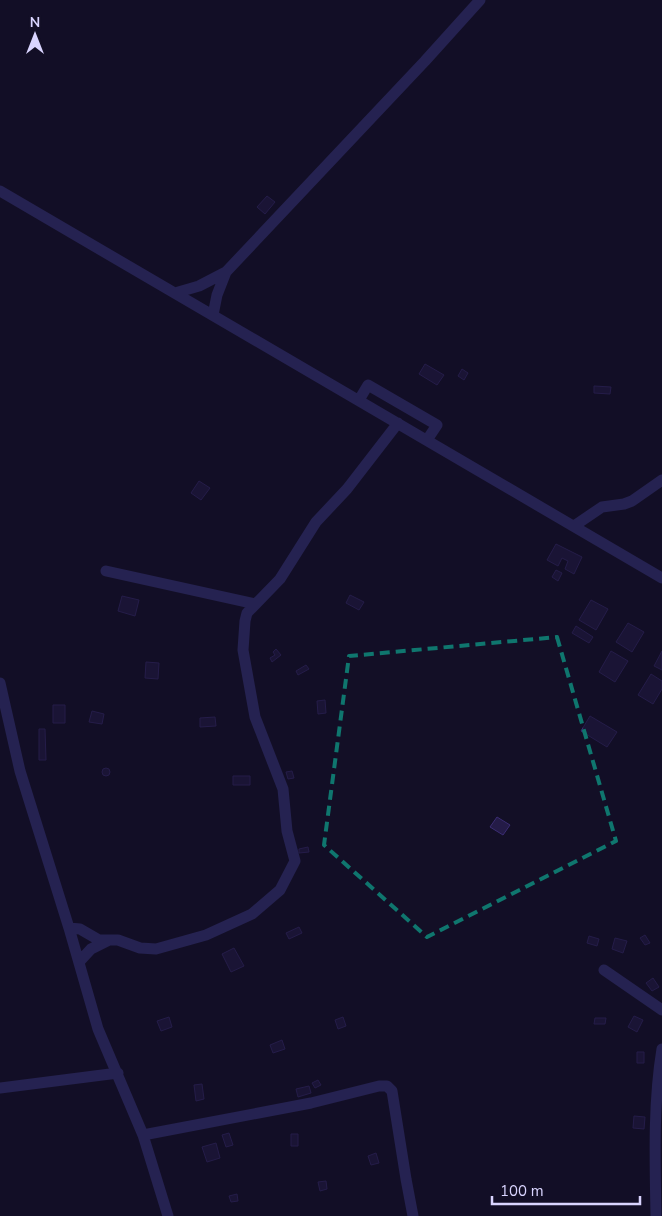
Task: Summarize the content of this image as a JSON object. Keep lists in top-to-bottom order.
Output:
{
  "scale_bar": "100 m",
  "north": "top"
}
